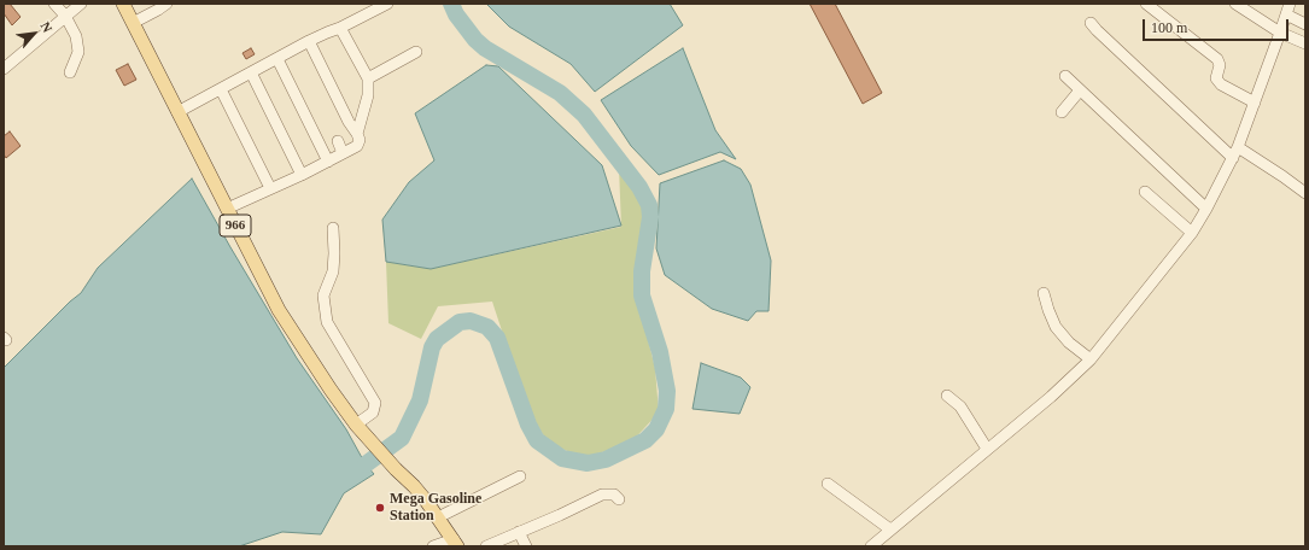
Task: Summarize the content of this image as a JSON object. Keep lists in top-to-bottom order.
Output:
{
  "streets": {
    "main road": ["966"]
  },
  "places": ["Mega Gasoline Station"],
  "scale_bar": "100 m",
  "north": "top right"
}
